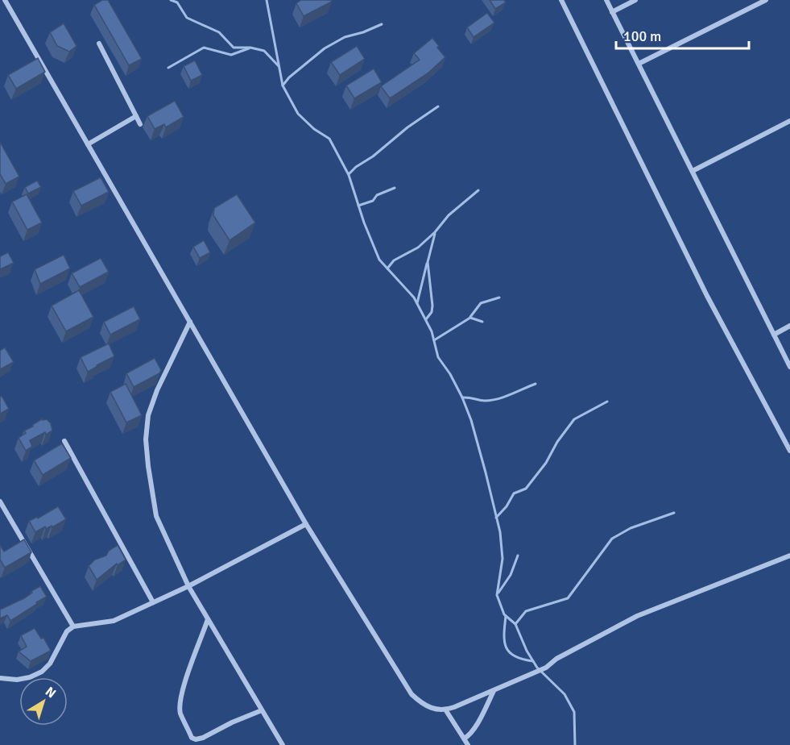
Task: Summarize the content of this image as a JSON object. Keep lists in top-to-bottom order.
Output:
{
  "scale_bar": "100 m",
  "north": "top right"
}
